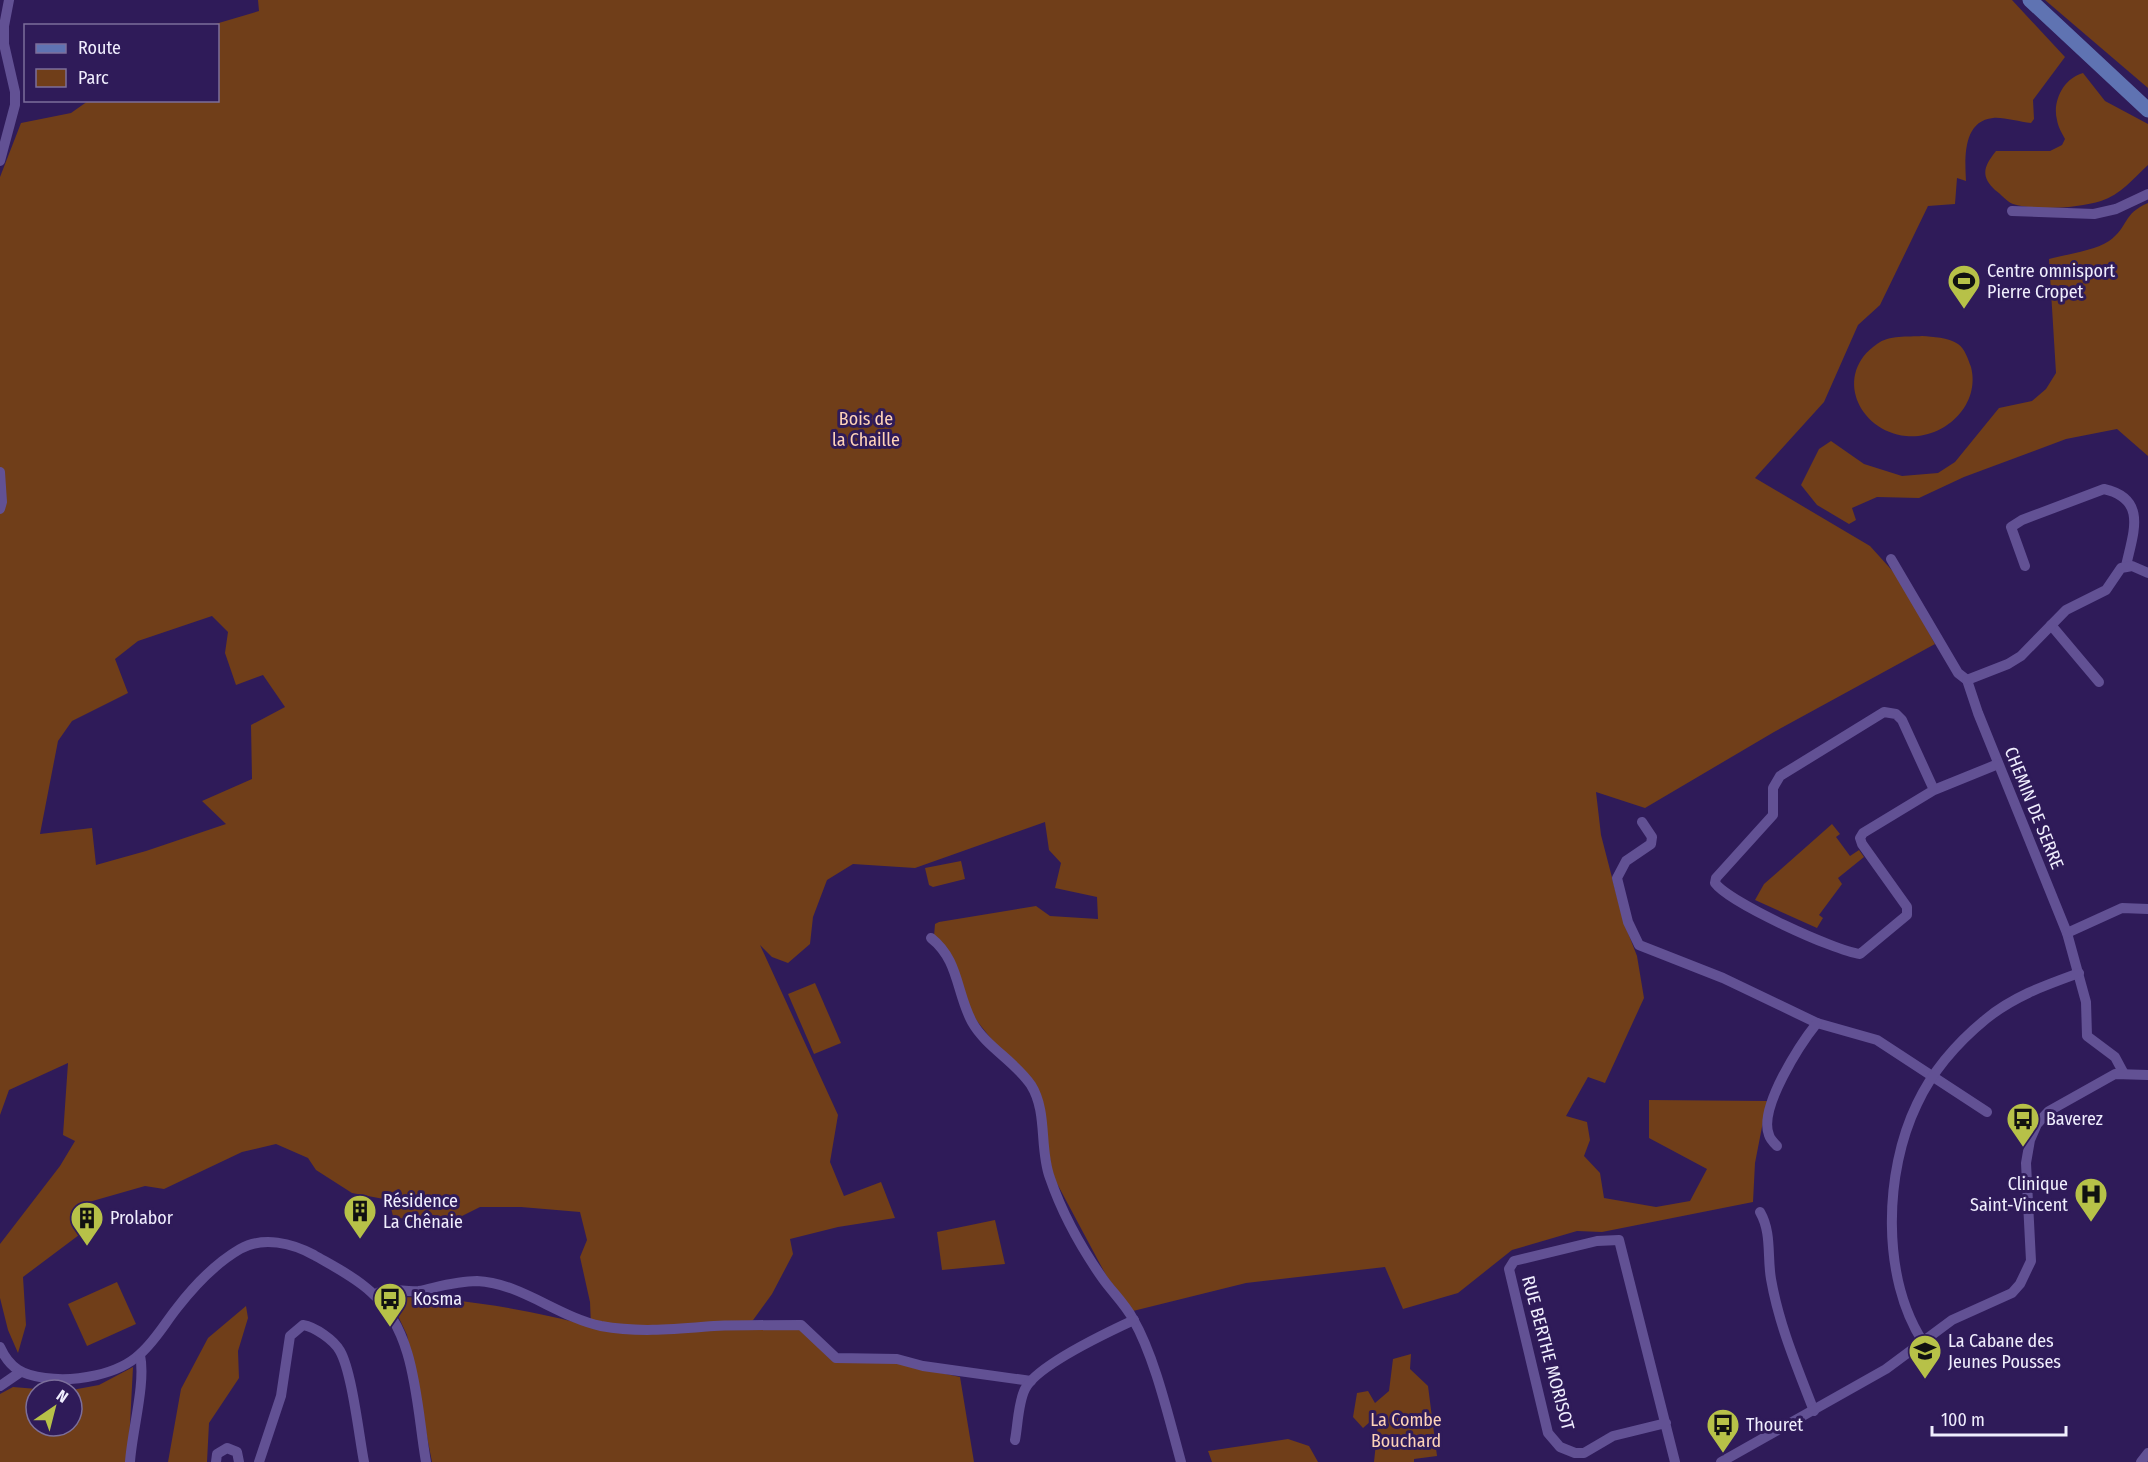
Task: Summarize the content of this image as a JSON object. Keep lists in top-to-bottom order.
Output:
{
  "streets": {
    "street": ["CHEMIN DE SERRE", "RUE BERTHE MORISOT"]
  },
  "parks": ["Bois de la Chaille", "La Combe Bouchard"],
  "places": {
    "sports": ["Centre omnisport Pierre Cropet"],
    "bus stop": ["Baverez", "Kosma", "Thouret"],
    "hospital": ["Clinique Saint-Vincent"],
    "building": ["Résidence La Chênaie", "Prolabor"],
    "school or university": ["La Cabane des Jeunes Pousses"]
  },
  "legend": ["Route", "Parc"],
  "scale_bar": "100 m",
  "north": "top right"
}
